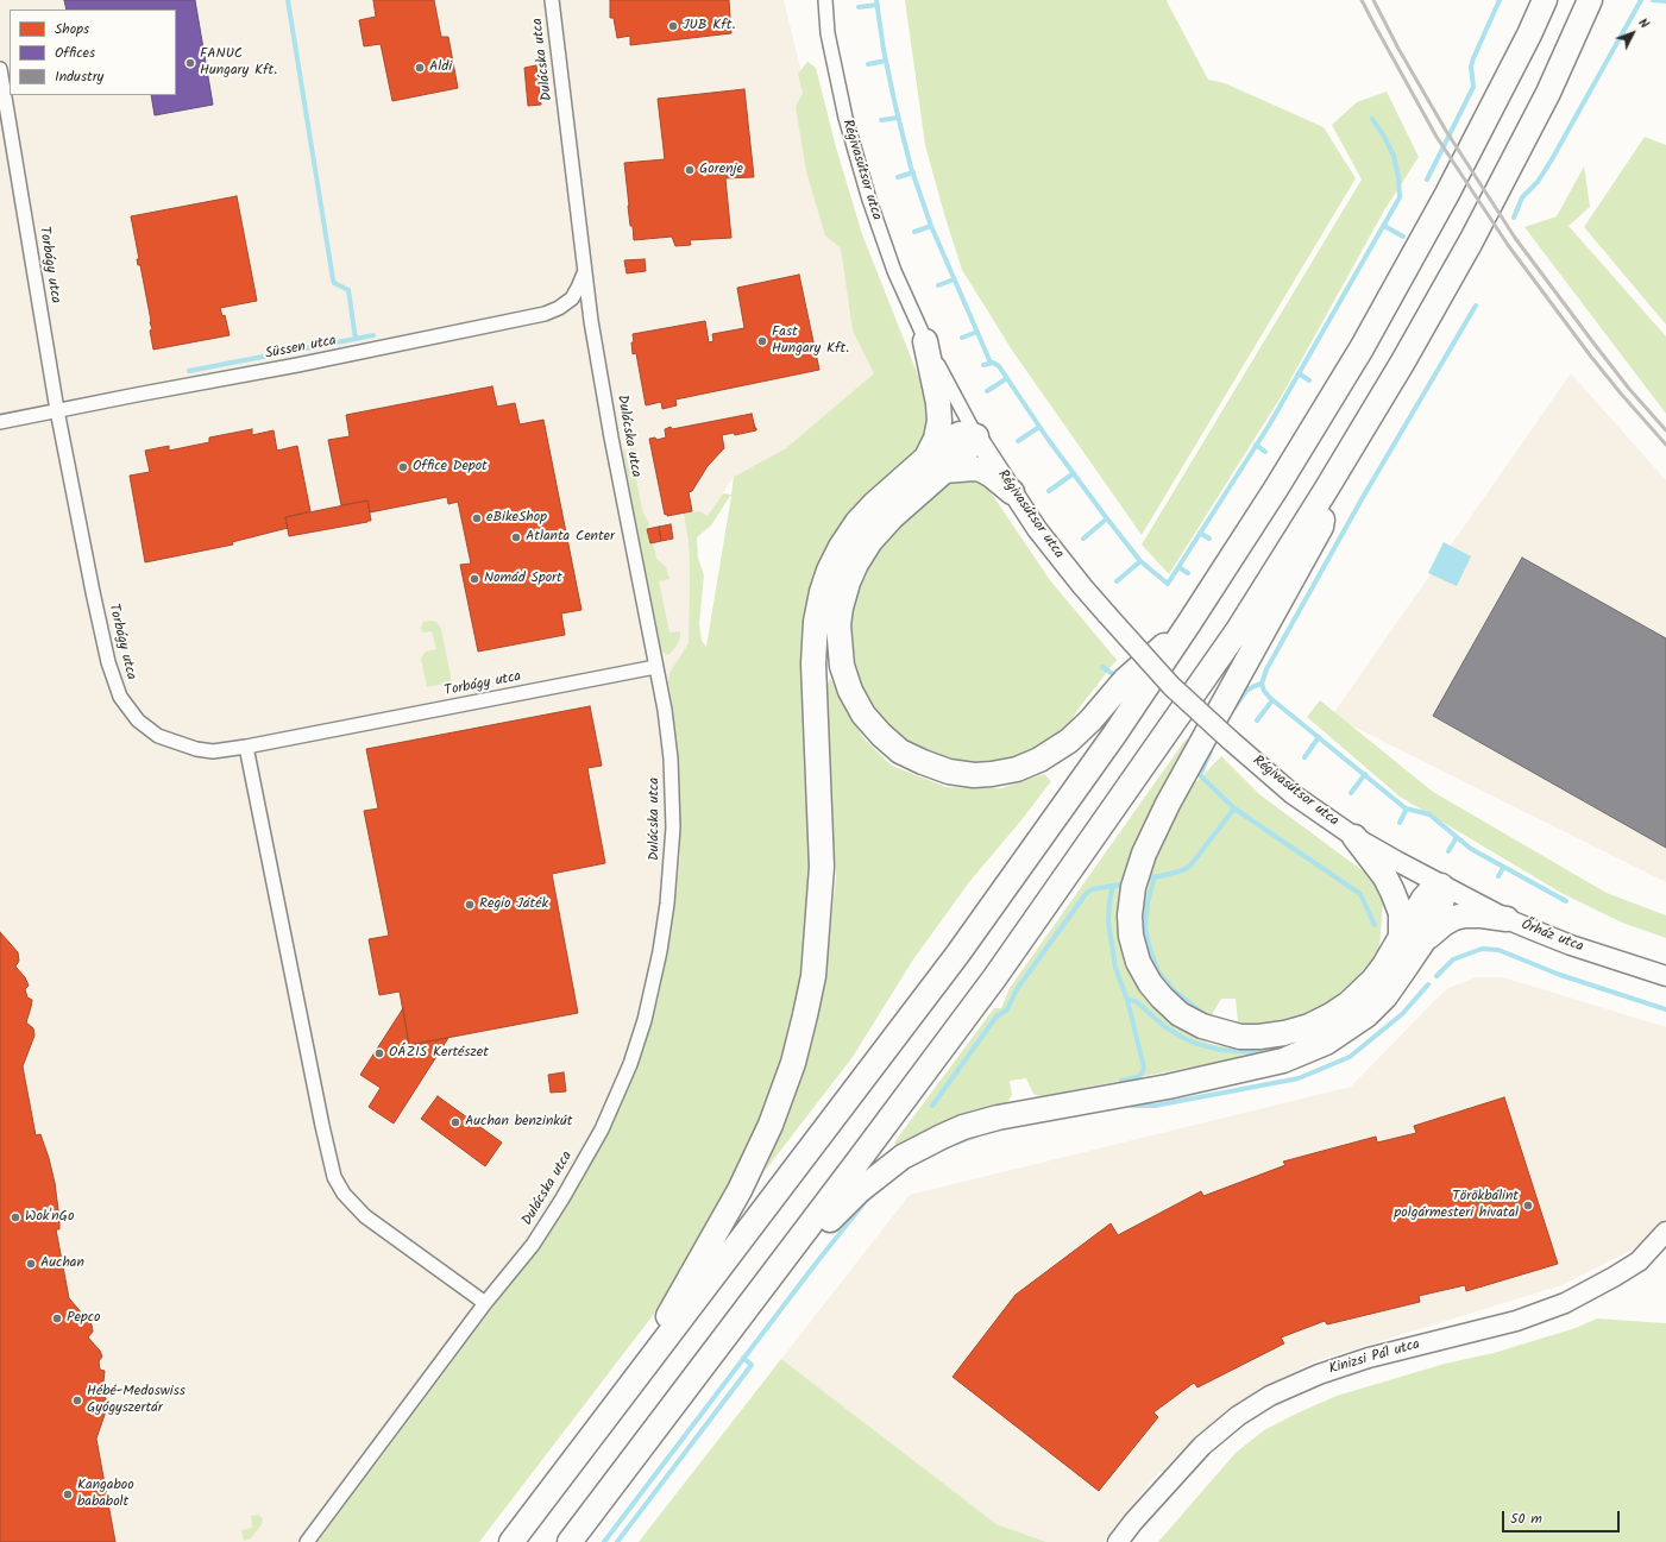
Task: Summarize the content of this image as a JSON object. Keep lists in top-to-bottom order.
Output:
{
  "streets": {
    "street": [
      "Dulácska utca",
      "Régivasútsor utca",
      "Torbágy utca",
      "Süssen utca",
      "Őrház utca",
      "Kinizsi Pál utca"
    ]
  },
  "crossings": [
    ["Dulácska utca", "Torbágy utca"],
    ["Dulácska utca", "Süssen utca"],
    ["Régivasútsor utca", "Őrház utca"],
    ["Torbágy utca", "Süssen utca"]
  ],
  "places": [
    "JUB Kft.",
    "FANUC Hungary Kft.",
    "Aldi",
    "Gorenje",
    "Fast Hungary Kft.",
    "Office Depot",
    "eBikeShop",
    "Atlanta Center",
    "Nomád Sport",
    "Regio Játék",
    "OÁZIS Kertészet",
    "Auchan benzinkút",
    "Törökbálint polgármesteri hivatal",
    "Wok'nGo",
    "Auchan",
    "Pepco",
    "Hébé-Medoswiss Gyógyszertár",
    "Kangaboo bababolt"
  ],
  "legend": ["Shops", "Offices", "Industry"],
  "scale_bar": "50 m",
  "north": "top right"
}
